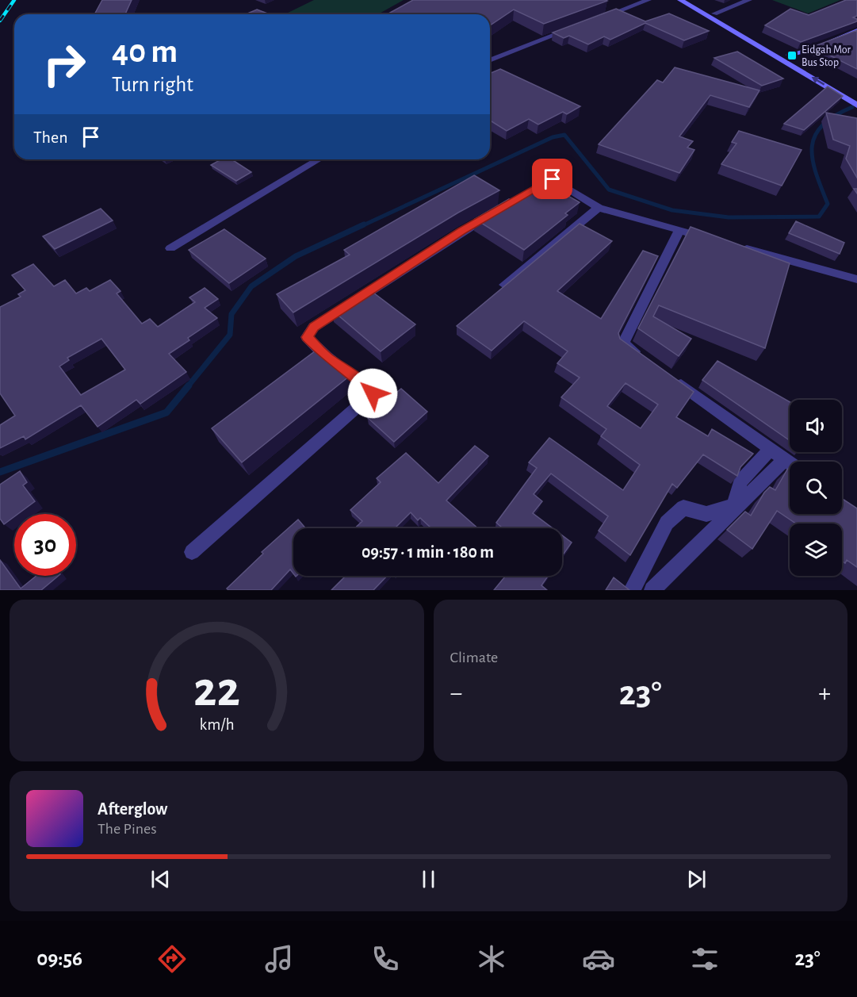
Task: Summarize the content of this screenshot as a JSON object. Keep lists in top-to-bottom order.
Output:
{
  "places": {
    "transit": ["Eidgah Mor Bus Stop"]
  },
  "page": {
    "turn": ["40 m", "Turn right"],
    "then": "Then",
    "limit": "30",
    "trip": "09:57 · 1 min · 180 m",
    "tile": "Climate",
    "heat": ["−", "23°", "+"],
    "song": ["Afterglow", "The Pines"],
    "tabs": ["09:56", "23°"],
    "gauge": ["22", "km/h"]
  }
}
